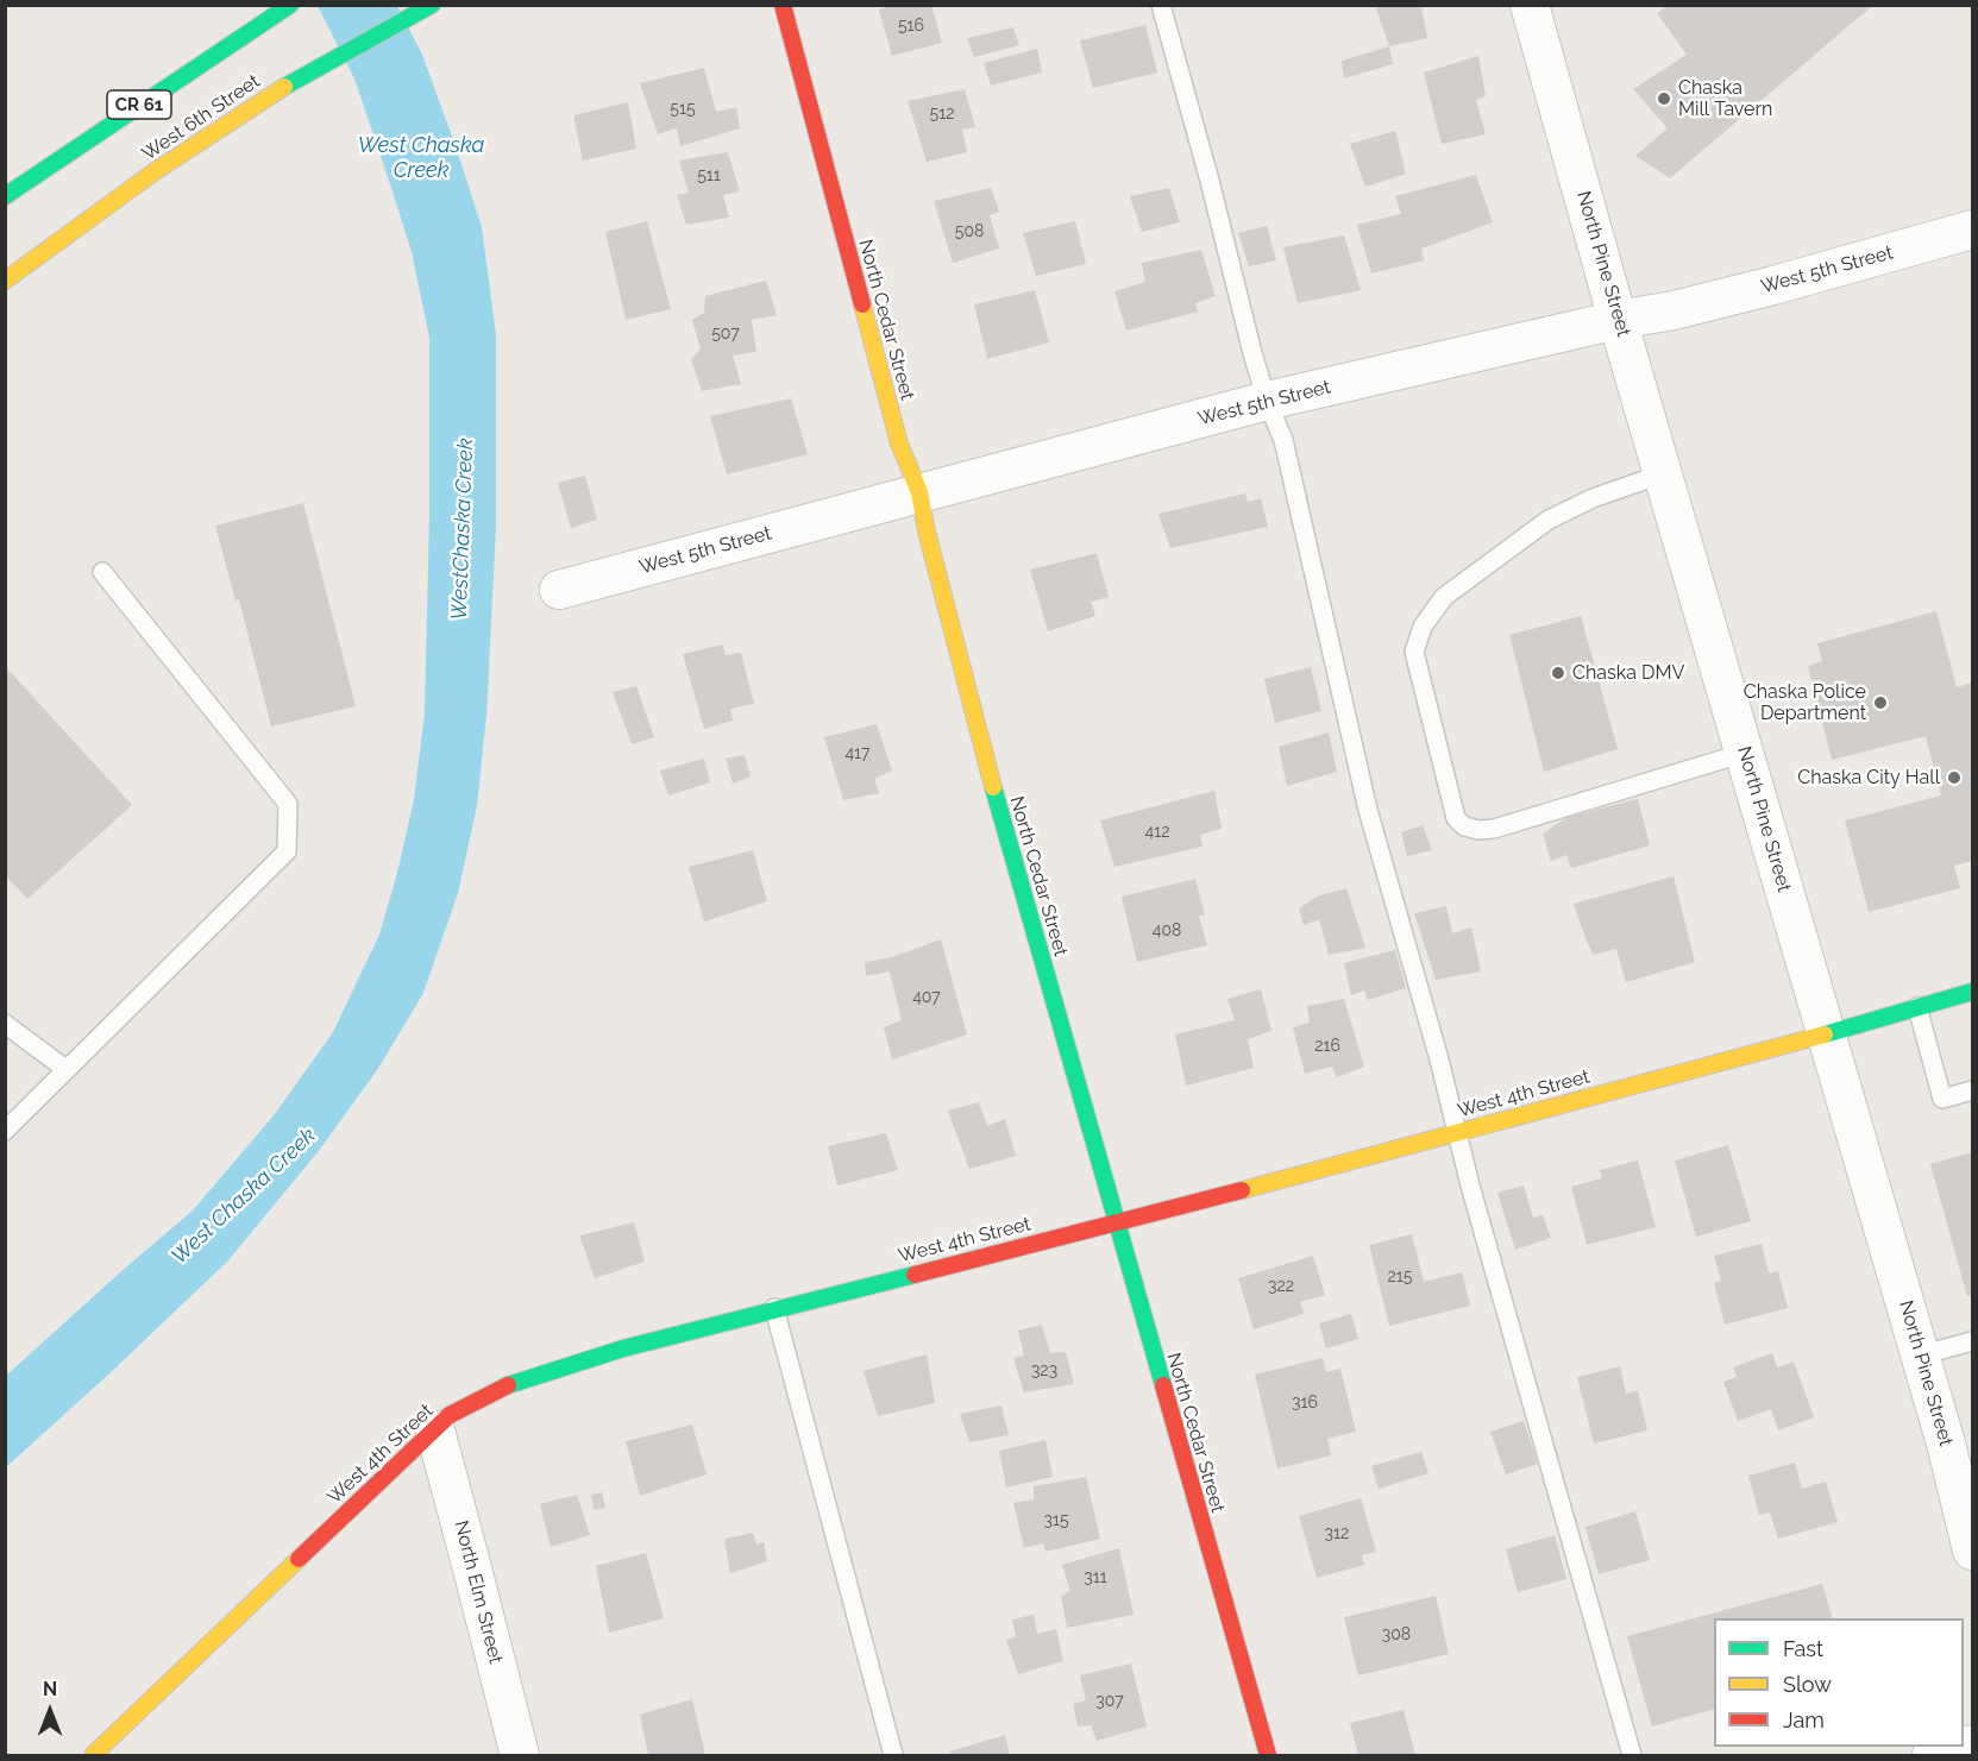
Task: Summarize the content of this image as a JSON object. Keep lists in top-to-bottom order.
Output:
{
  "streets": {
    "street": [
      "CR 61",
      "West 6th Street",
      "North Pine Street",
      "West 5th Street",
      "North Cedar Street",
      "West 4th Street",
      "North Elm Street"
    ]
  },
  "crossings": [
    ["North Pine Street", "West 5th Street"],
    ["North Pine Street", "West 4th Street"],
    ["West 5th Street", "North Cedar Street"],
    ["North Cedar Street", "West 4th Street"],
    ["West 4th Street", "North Elm Street"]
  ],
  "water": ["West Chaska Creek", "WestChaska Creek"],
  "places": [
    "Chaska Mill Tavern",
    "Chaska DMV",
    "Chaska Police Department",
    "Chaska City Hall"
  ],
  "house_numbers": [
    "516",
    "515",
    "512",
    "511",
    "508",
    "507",
    "417",
    "412",
    "408",
    "407",
    "216",
    "215",
    "322",
    "323",
    "316",
    "315",
    "312",
    "311",
    "308",
    "307"
  ],
  "legend": ["Fast", "Slow", "Jam"],
  "north": "top"
}
